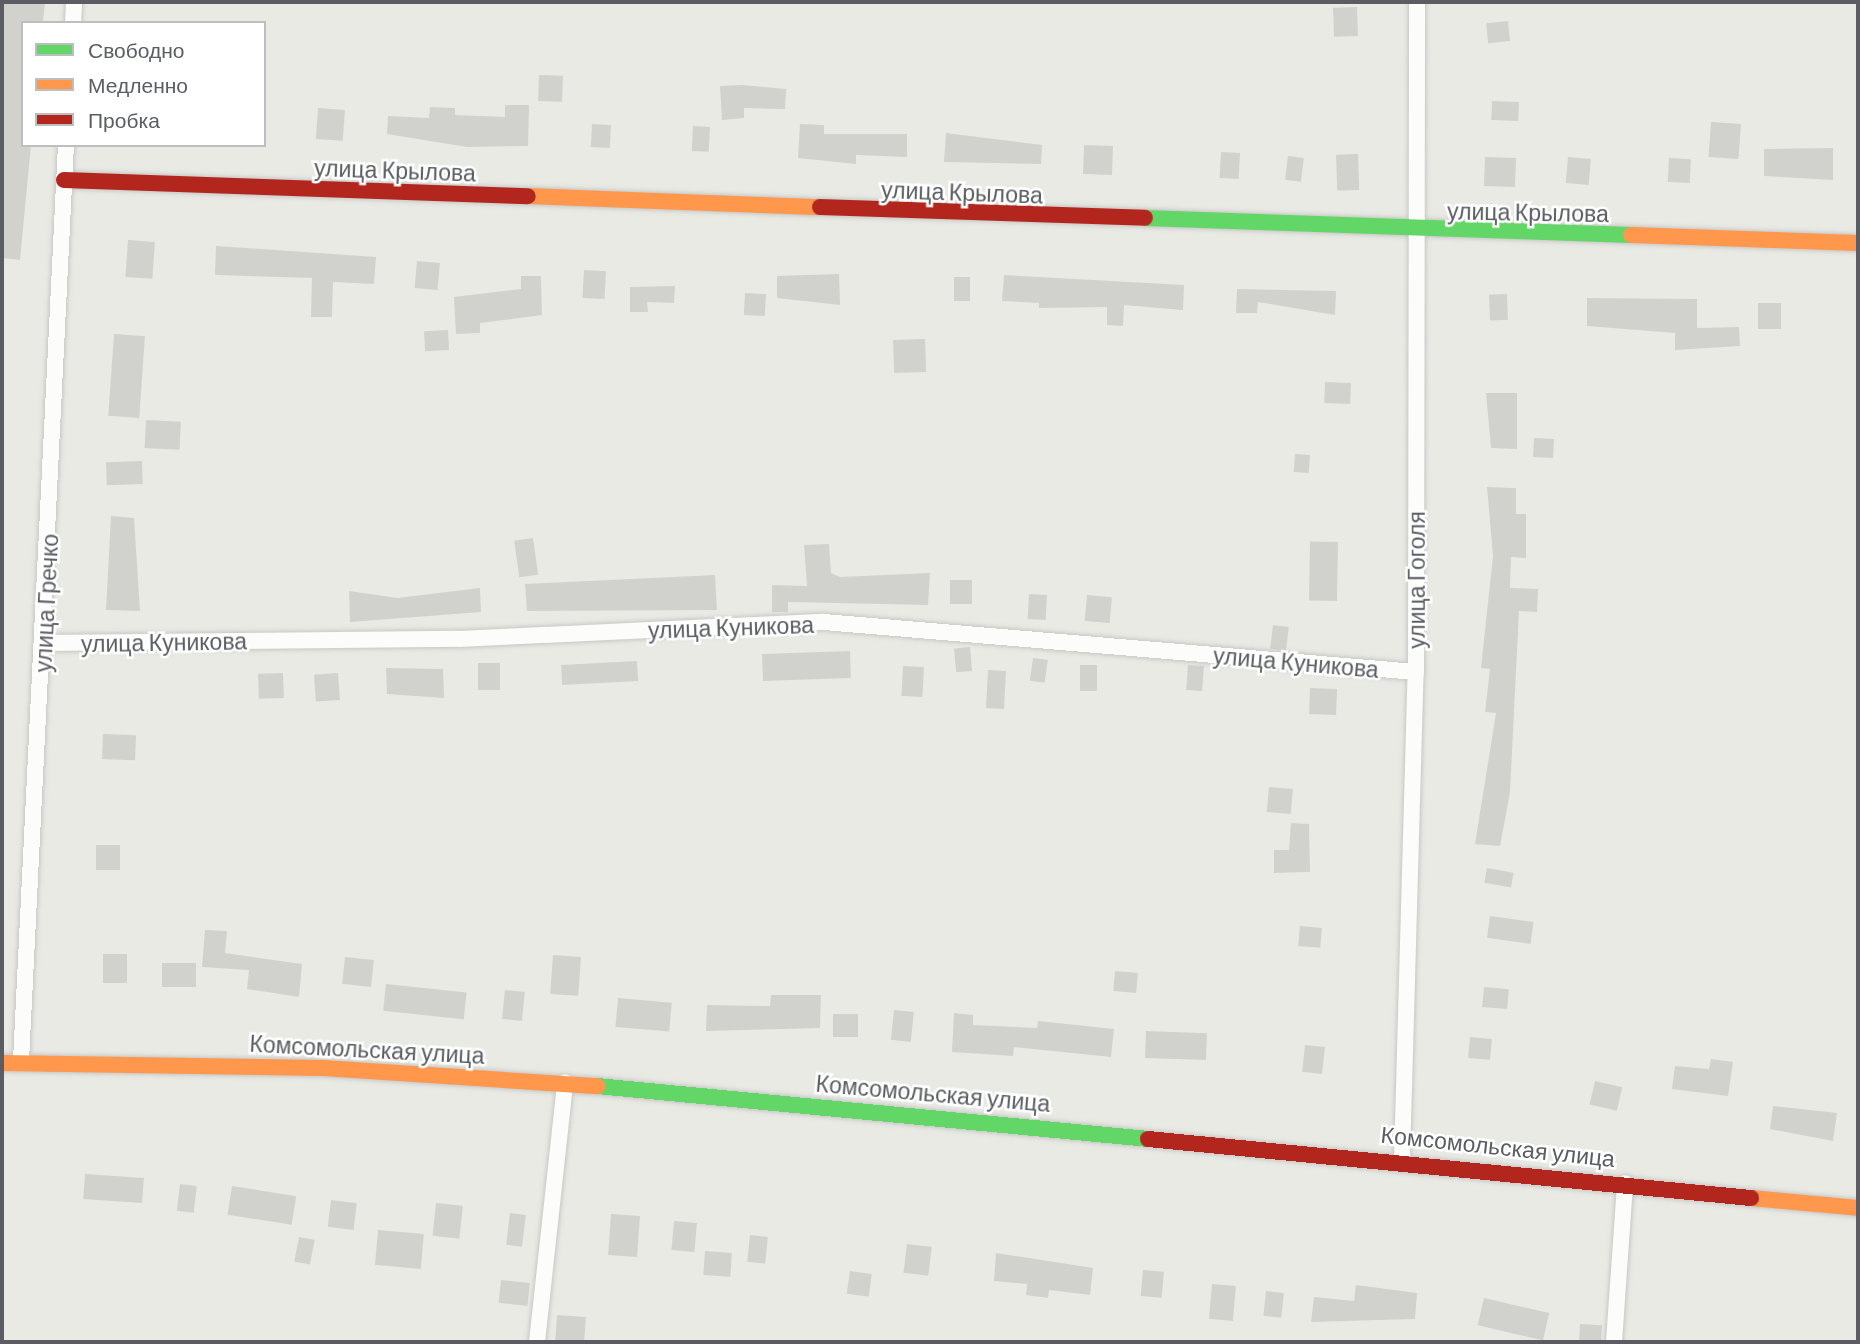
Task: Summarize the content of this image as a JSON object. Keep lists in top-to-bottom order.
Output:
{
  "streets": {
    "street": [
      "улица Крылова",
      "улица Гоголя",
      "улица Гречко",
      "улица Куникова",
      "Комсомольская улица"
    ]
  },
  "crossings": [
    ["улица Крылова", "улица Гоголя"],
    ["улица Крылова", "улица Гречко"],
    ["улица Гоголя", "улица Куникова"],
    ["улица Гоголя", "Комсомольская улица"],
    ["улица Гречко", "улица Куникова"],
    ["улица Гречко", "Комсомольская улица"]
  ],
  "legend": ["Свободно", "Медленно", "Пробка"]
}
